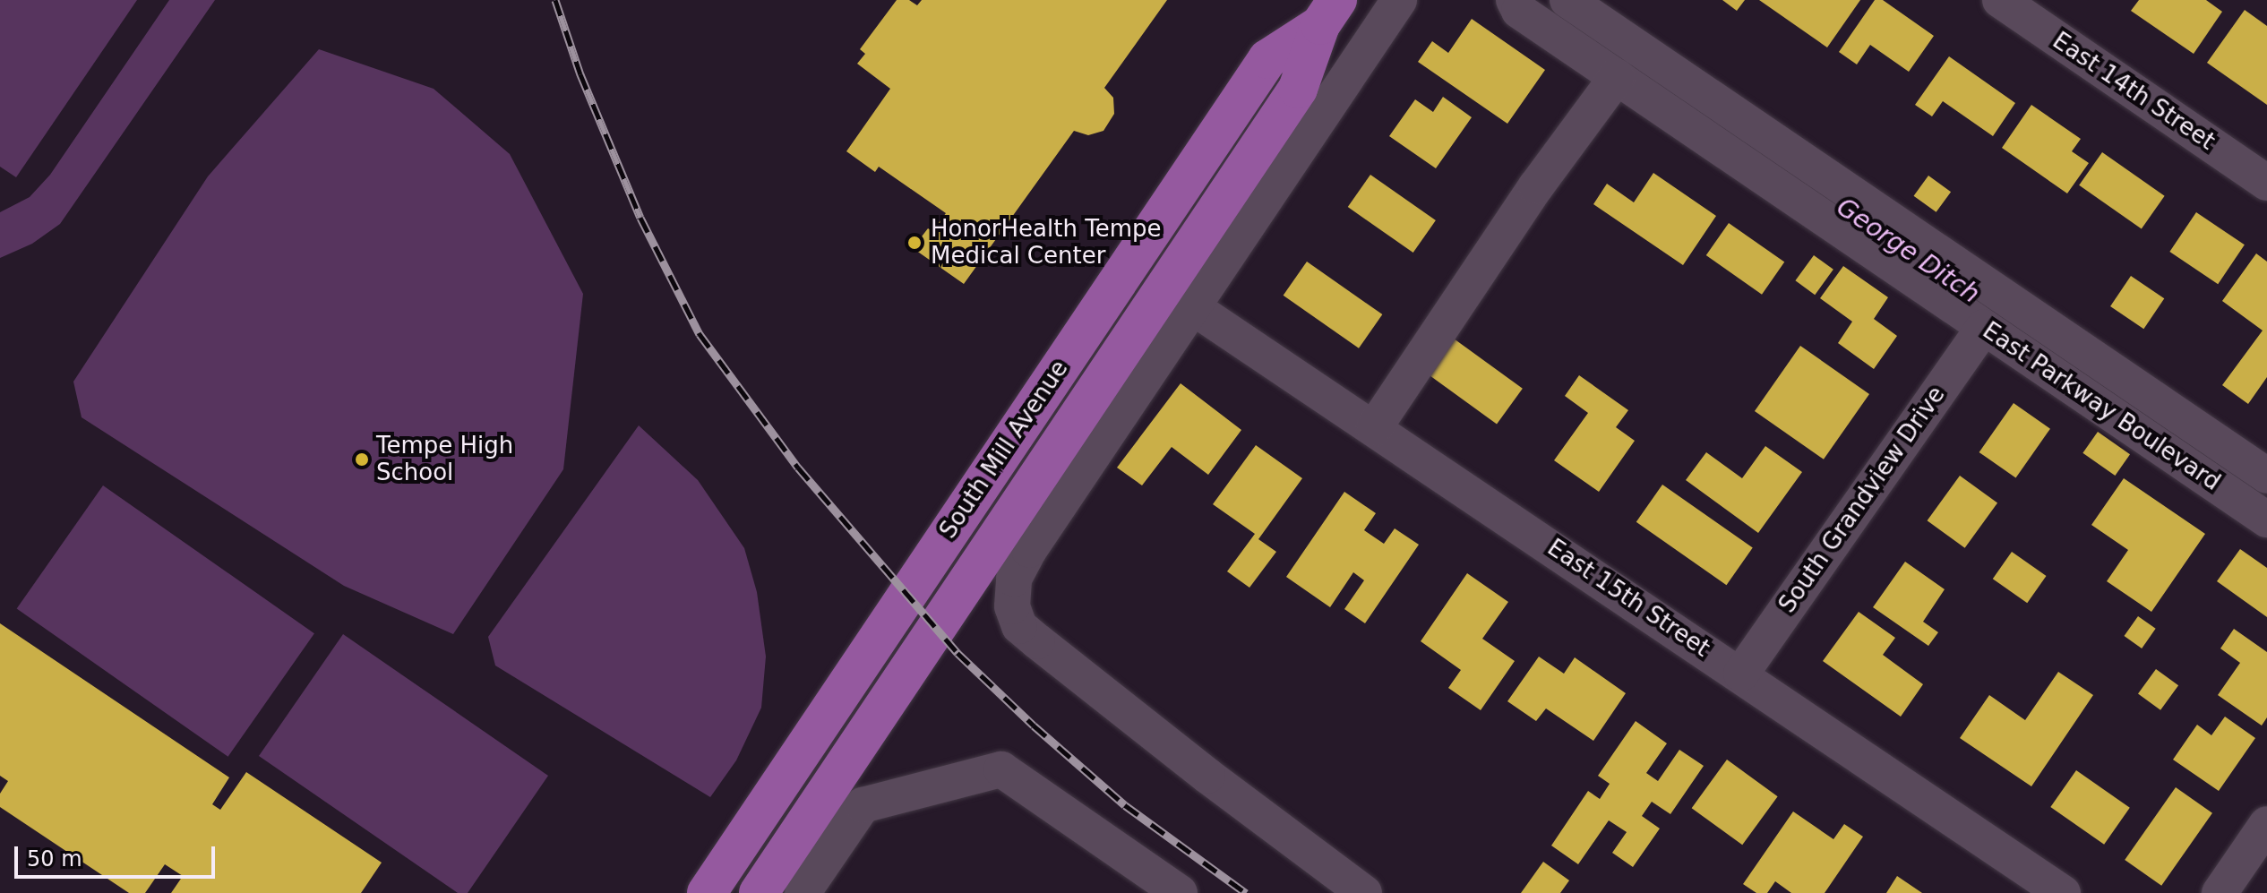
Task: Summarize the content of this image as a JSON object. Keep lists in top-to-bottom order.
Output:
{
  "streets": {
    "main road": ["South Mill Avenue"],
    "street": [
      "East 14th Street",
      "East Parkway Boulevard",
      "South Grandview Drive",
      "East 15th Street"
    ]
  },
  "crossings": [
    ["East Parkway Boulevard", "South Grandview Drive"],
    ["South Grandview Drive", "East 15th Street"]
  ],
  "water": ["George Ditch"],
  "places": ["HonorHealth Tempe Medical Center", "Tempe High School"],
  "scale_bar": "50 m"
}
